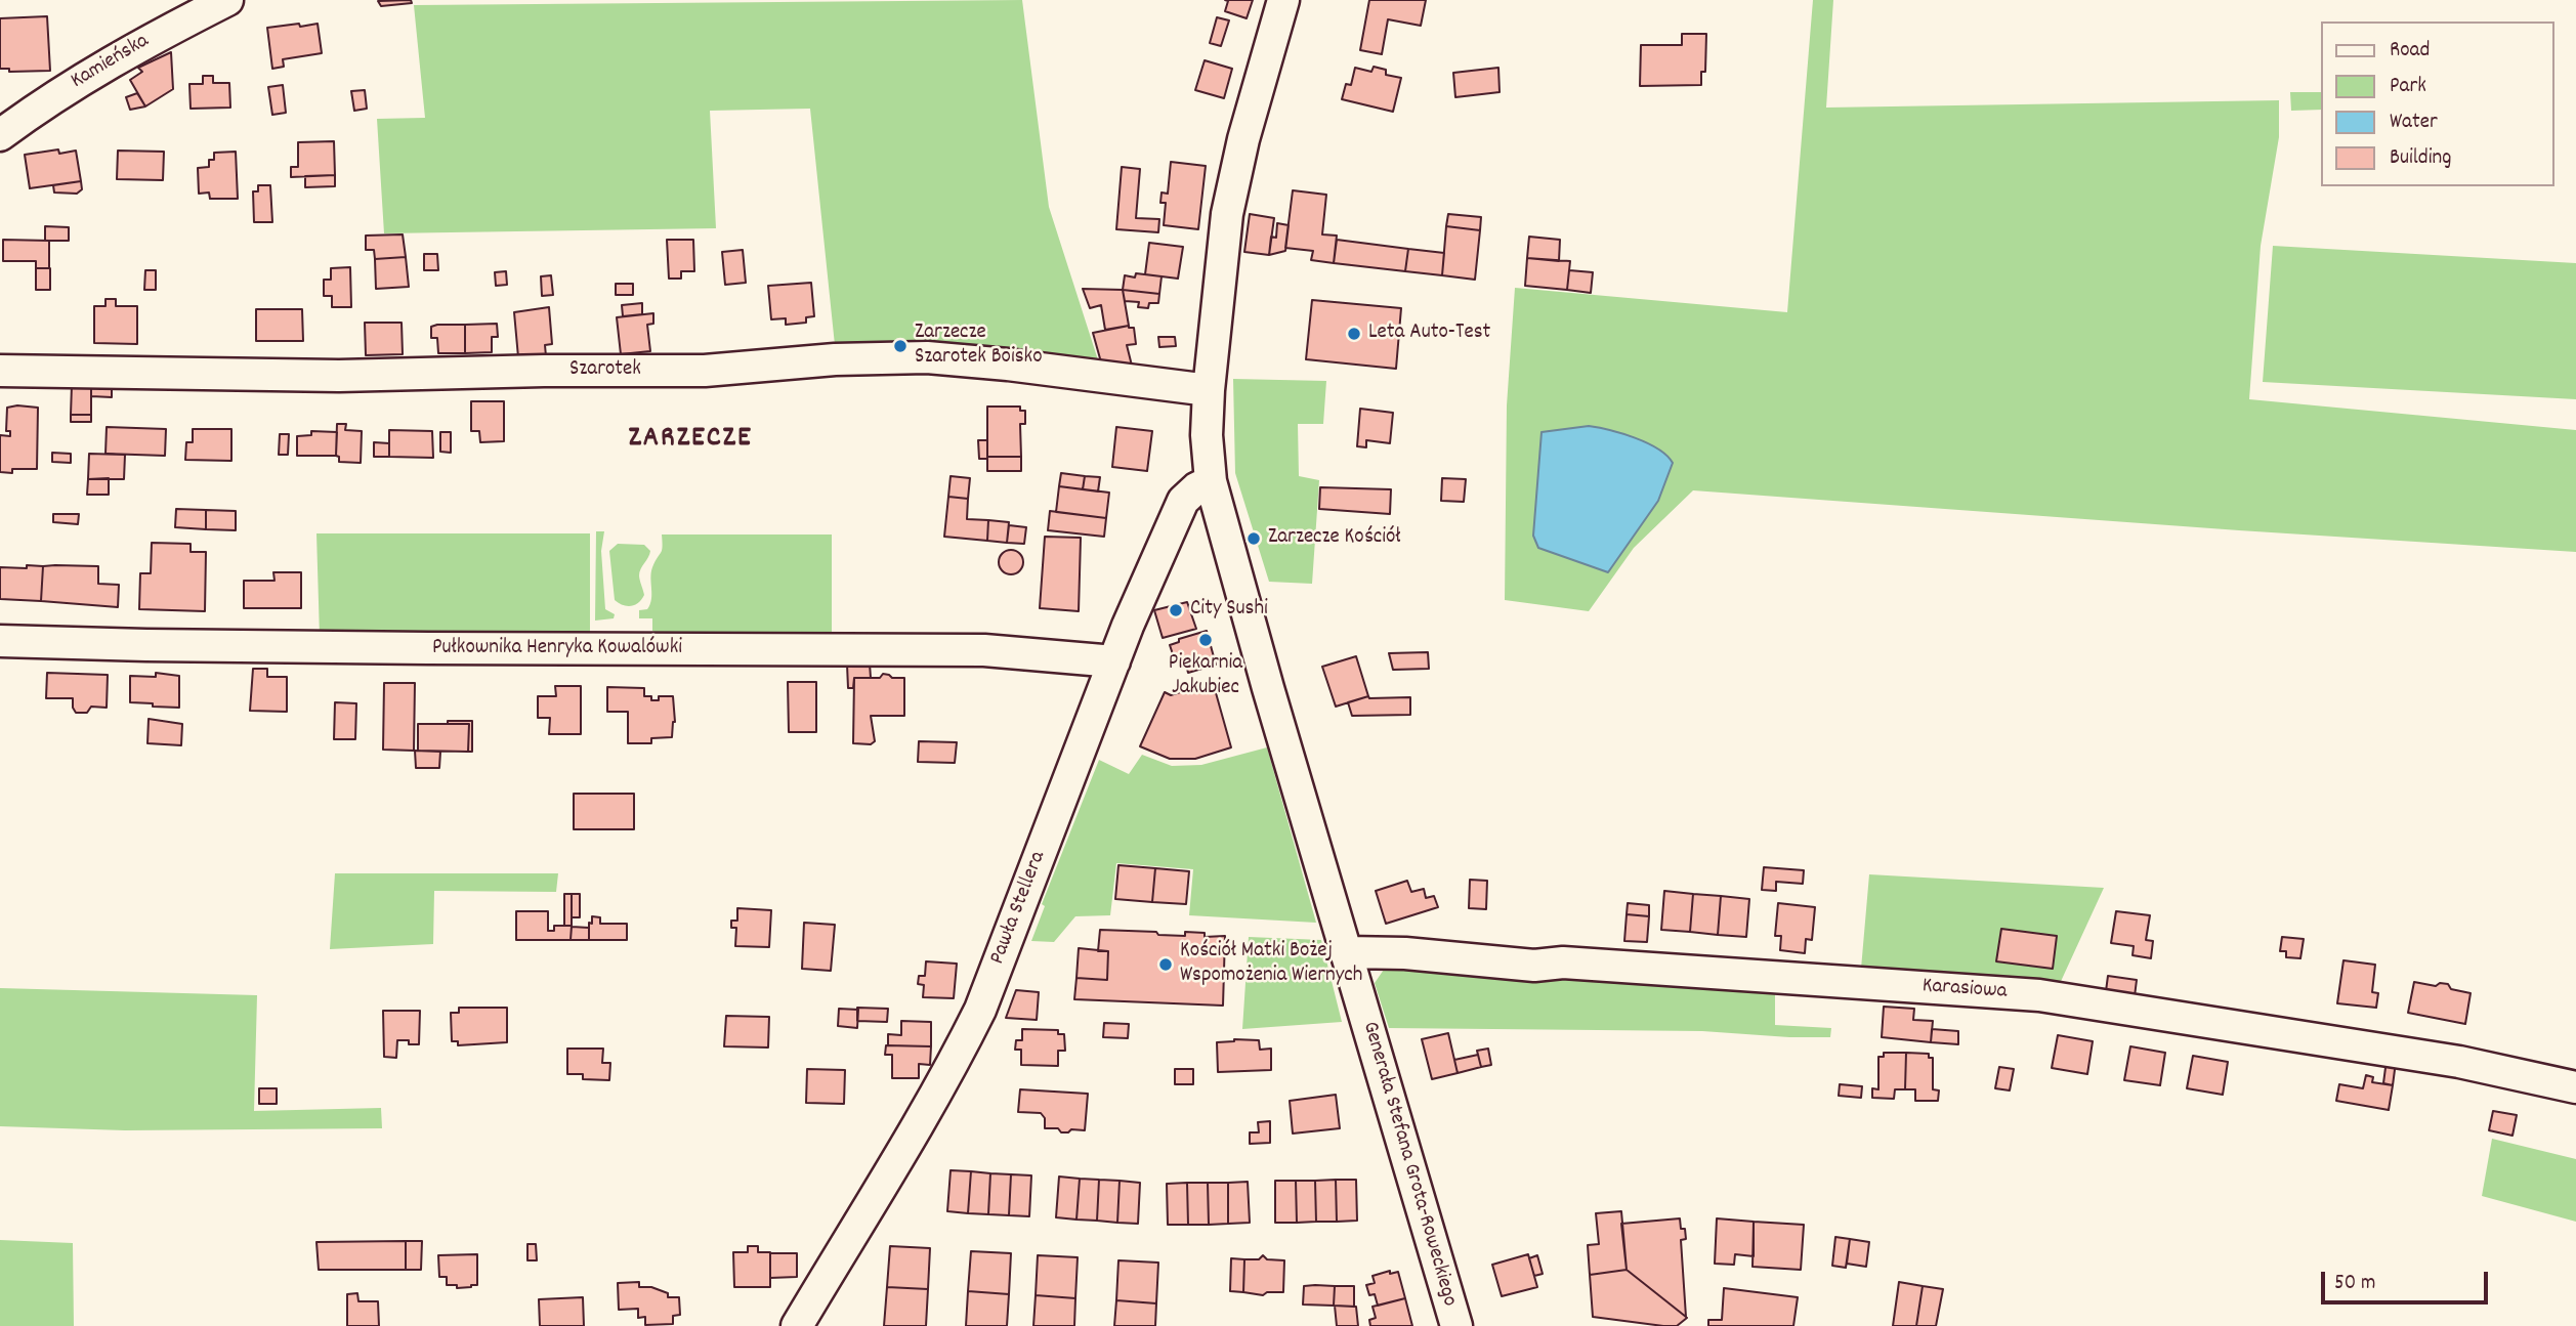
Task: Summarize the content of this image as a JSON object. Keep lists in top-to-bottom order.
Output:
{
  "streets": {
    "street": [
      "Kamieńska",
      "Szarotek",
      "Pułkownika Henryka Kowalówki",
      "Pawła Stellera",
      "Karasiowa",
      "Generała Stefana Grota-Roweckiego"
    ]
  },
  "crossings": [
    ["Szarotek", "Generała Stefana Grota-Roweckiego"],
    ["Pułkownika Henryka Kowalówki", "Pawła Stellera"],
    ["Pawła Stellera", "Generała Stefana Grota-Roweckiego"],
    ["Karasiowa", "Generała Stefana Grota-Roweckiego"]
  ],
  "districts": ["ZARZECZE"],
  "places": [
    "Leta Auto-Test",
    "Zarzecze Szarotek Boisko",
    "Zarzecze Kościół",
    "City Sushi",
    "Piekarnia Jakubiec",
    "Kościół Matki Bożej Wspomożenia Wiernych"
  ],
  "legend": [
    "Road",
    "Park",
    "Water",
    "Building"
  ],
  "scale_bar": "50 m"
}
